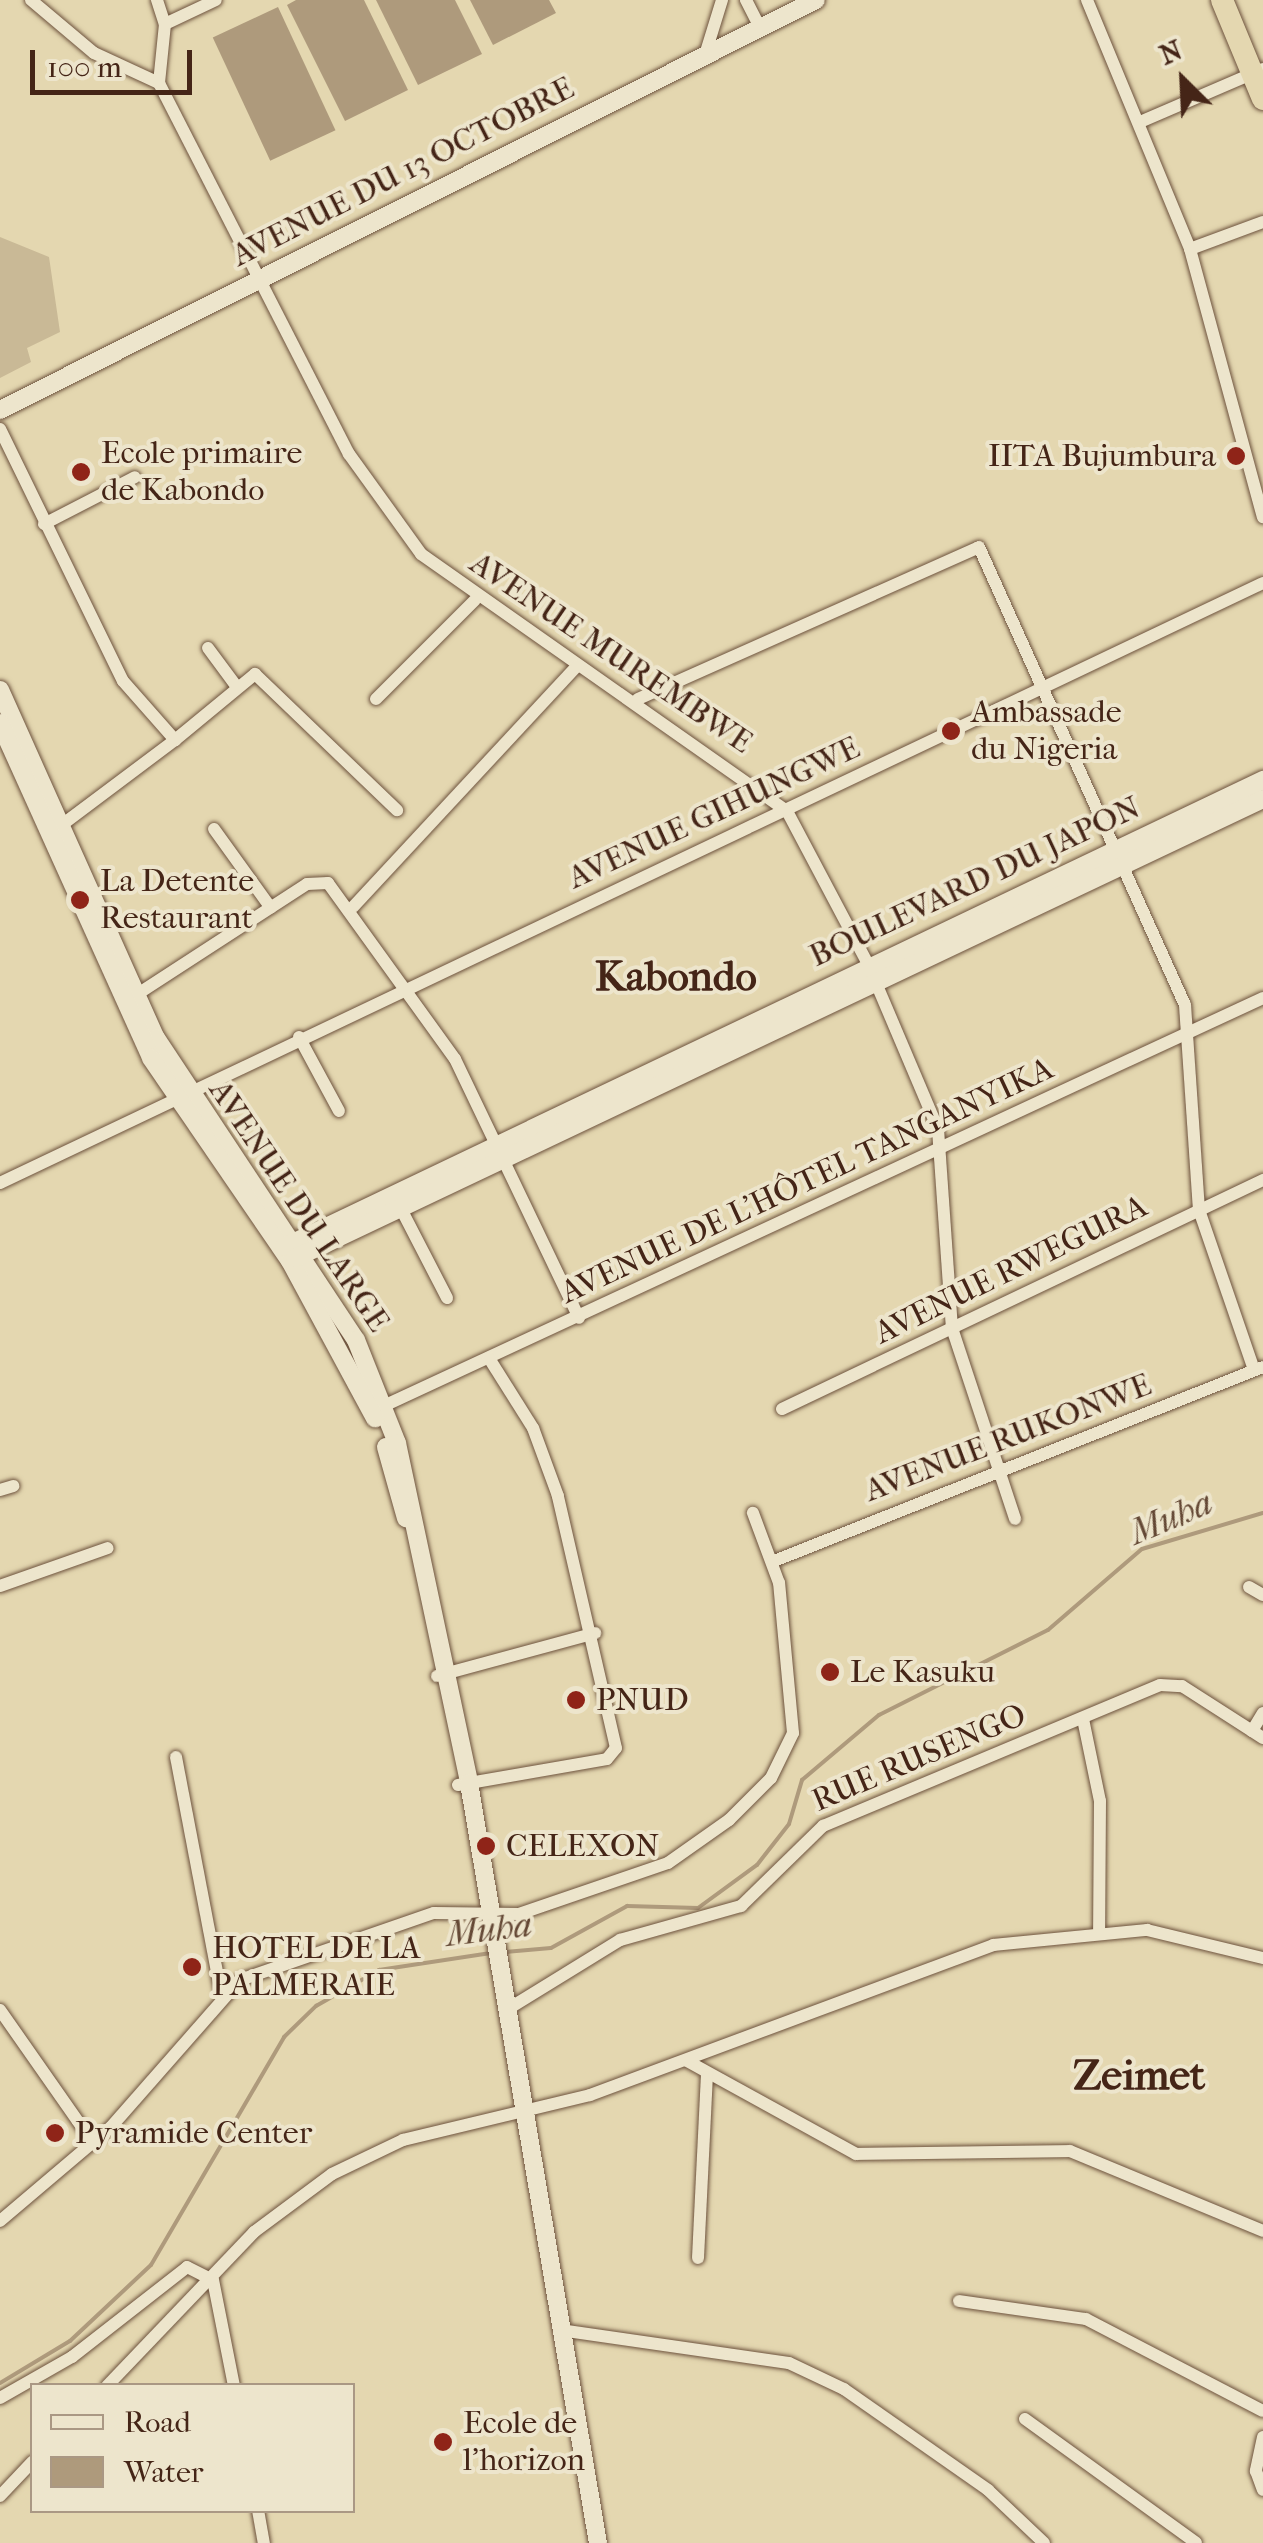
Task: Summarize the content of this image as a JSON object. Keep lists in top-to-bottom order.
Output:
{
  "streets": {
    "main road": ["AVENUE DU 13 OCTOBRE", "BOULEVARD DU JAPON", "AVENUE DU LARGE"],
    "street": [
      "AVENUE MUREMBWE",
      "AVENUE GIHUNGWE",
      "AVENUE DE L'HÔTEL TANGANYIKA",
      "AVENUE RWEGURA",
      "AVENUE RUKONWE",
      "RUE RUSENGO"
    ]
  },
  "crossings": [
    ["AVENUE DU 13 OCTOBRE", "AVENUE MUREMBWE"],
    ["AVENUE MUREMBWE", "AVENUE GIHUNGWE"],
    ["AVENUE GIHUNGWE", "AVENUE DU LARGE"],
    ["BOULEVARD DU JAPON", "AVENUE DU LARGE"],
    ["AVENUE DE L'HÔTEL TANGANYIKA", "AVENUE DU LARGE"],
    ["AVENUE DU LARGE", "RUE RUSENGO"]
  ],
  "districts": ["Kabondo", "Zeimet"],
  "water": ["Muha"],
  "places": [
    "IITA Bujumbura",
    "Ecole primaire de Kabondo",
    "Ambassade du Nigeria",
    "La Detente Restaurant",
    "Le Kasuku",
    "PNUD",
    "CELEXON",
    "HOTEL DE LA PALMERAIE",
    "Pyramide Center",
    "Ecole de l'horizon"
  ],
  "legend": ["Road", "Water"],
  "scale_bar": "100 m",
  "north": "top left"
}
